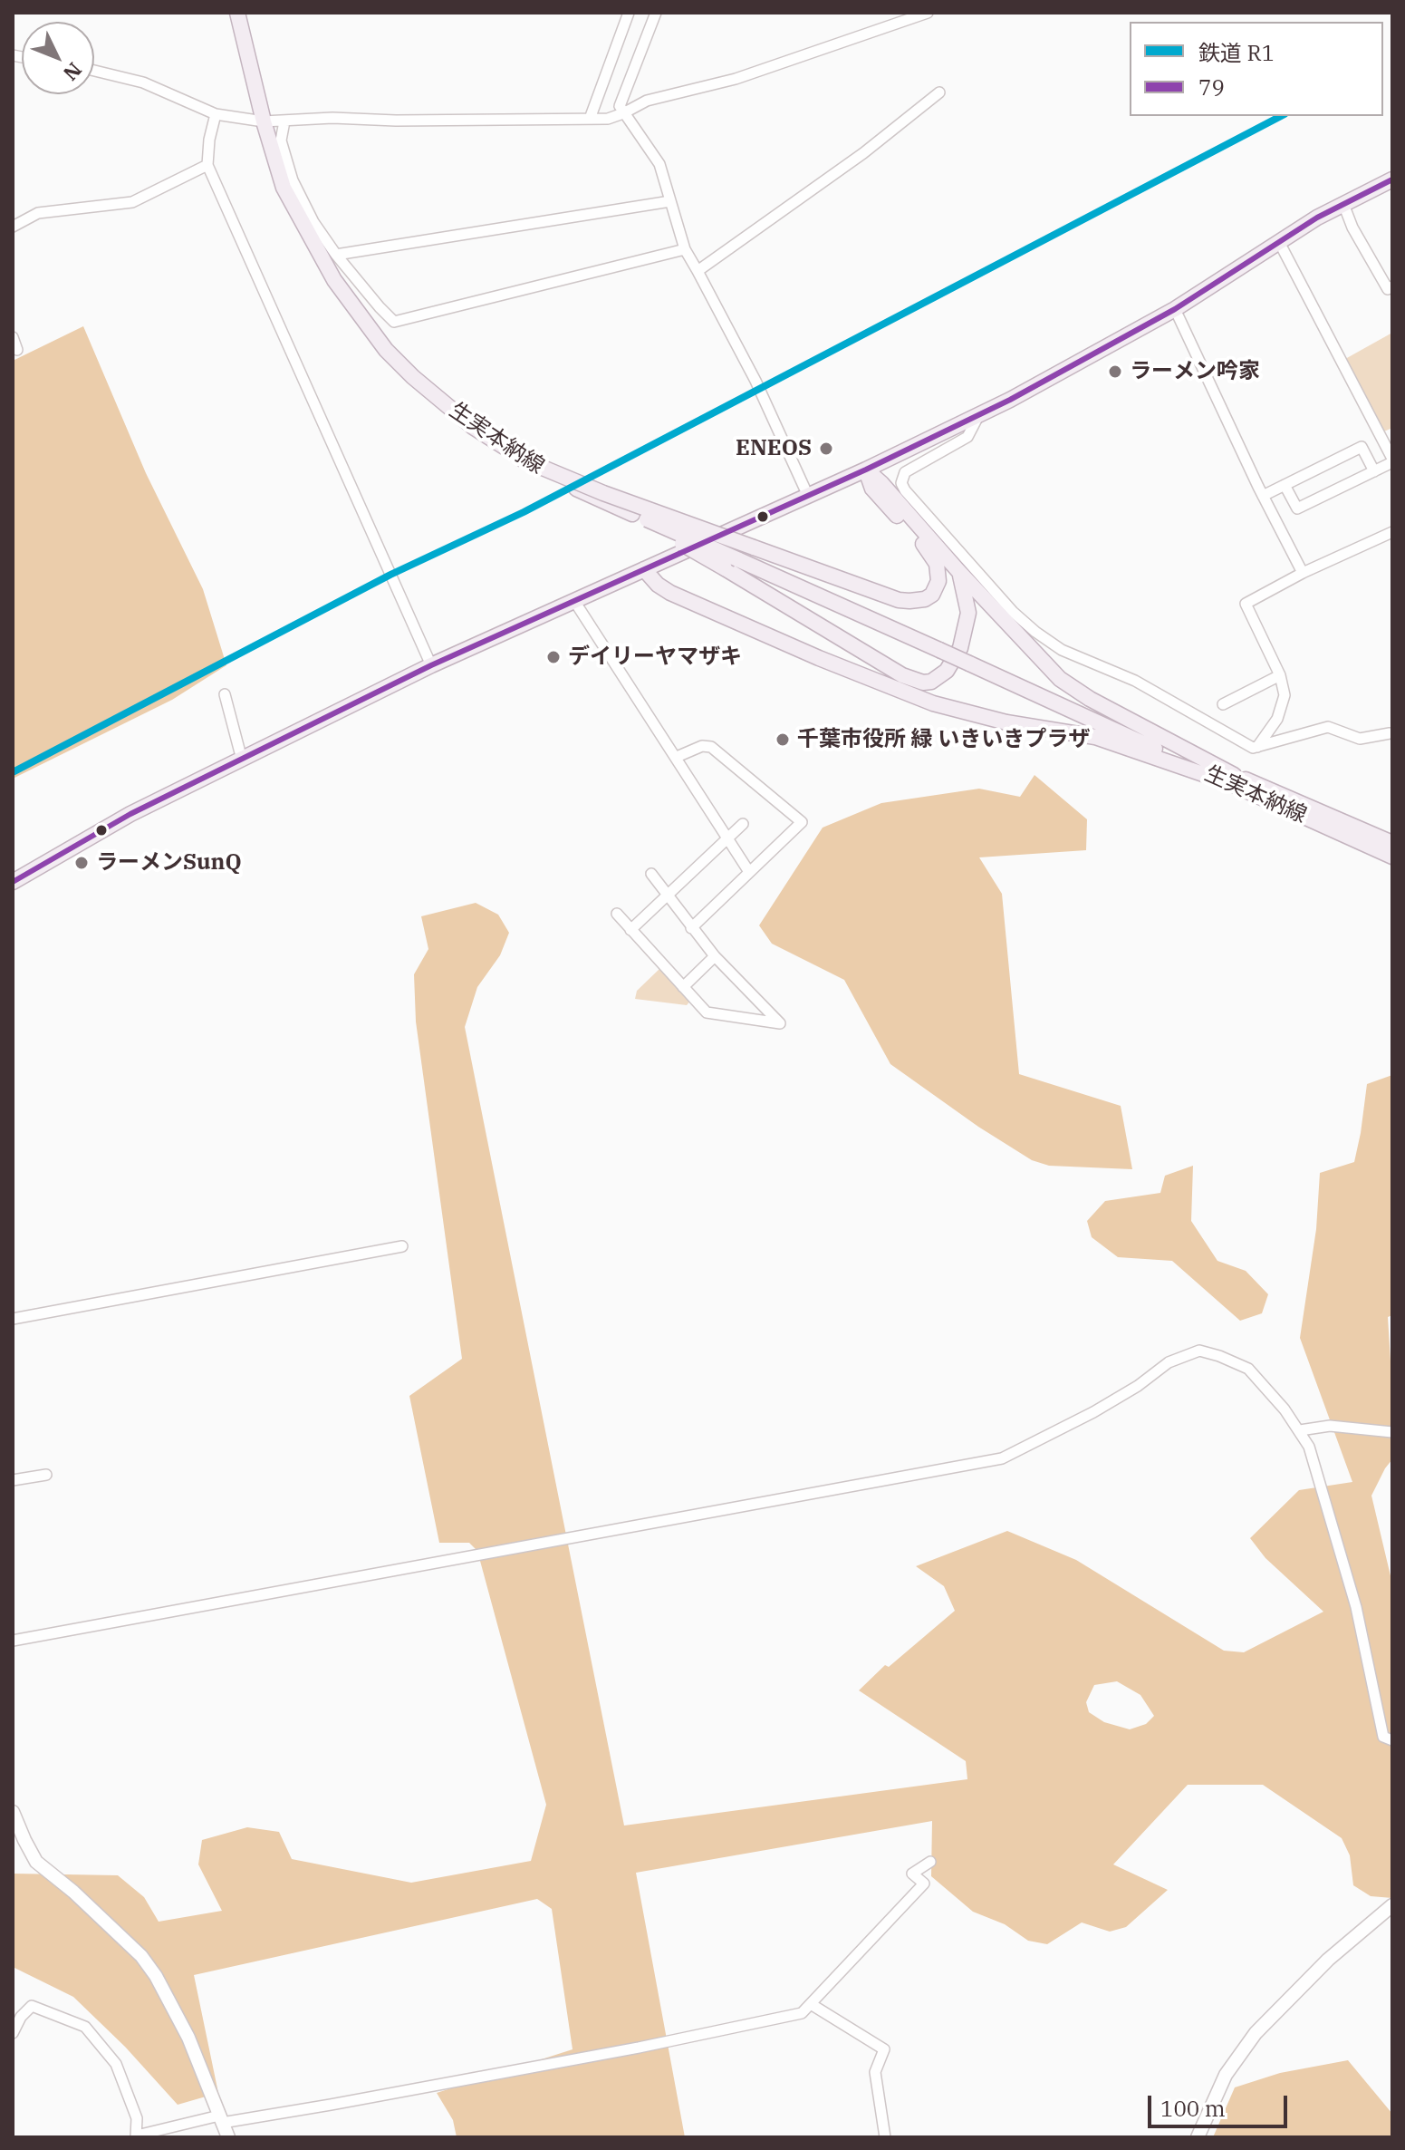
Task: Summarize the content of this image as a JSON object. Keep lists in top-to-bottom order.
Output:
{
  "streets": {
    "main road": ["生実本納線"]
  },
  "places": [
    "ラーメン吟家",
    "ENEOS",
    "デイリーヤマザキ",
    "千葉市役所 緑 いきいきプラザ",
    "ラーメンSunQ"
  ],
  "lines": ["rail line R1", "transit line 79"],
  "legend": ["鉄道 R1", "79"],
  "scale_bar": "100 m",
  "north": "bottom right"
}
